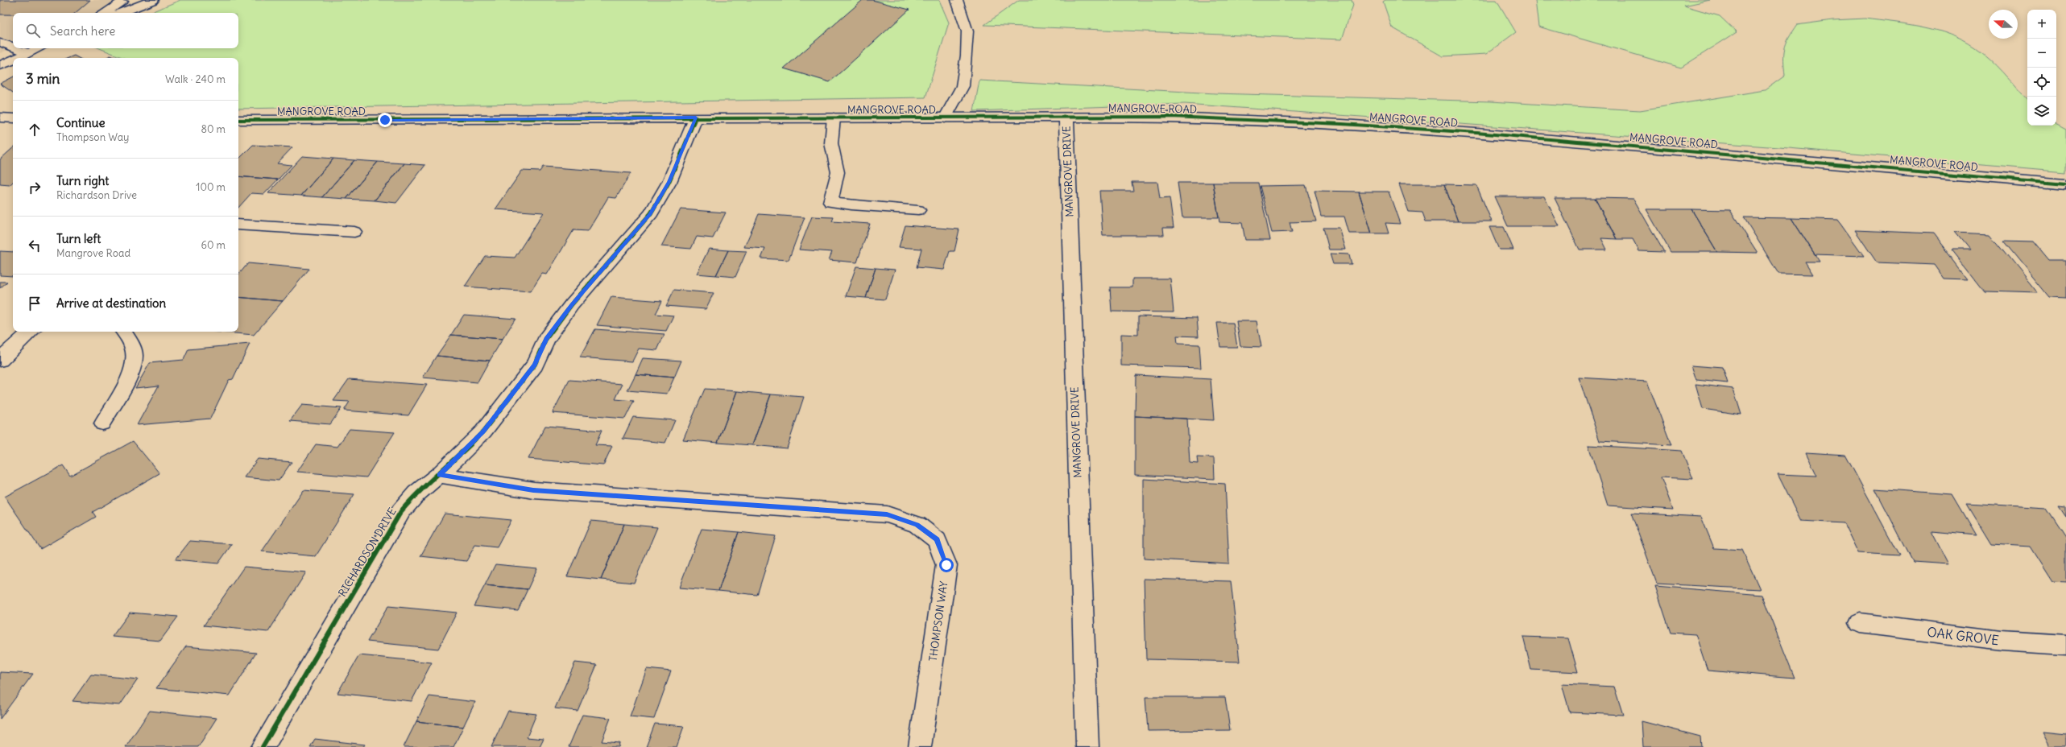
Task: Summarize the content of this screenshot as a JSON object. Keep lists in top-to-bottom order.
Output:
{
  "streets": {
    "street": [
      "MANGROVE ROAD",
      "MANGROVE DRIVE",
      "RICHARDSON DRIVE",
      "THOMPSON WAY",
      "OAK GROVE"
    ]
  },
  "crossings": [
    ["MANGROVE ROAD", "MANGROVE DRIVE"],
    ["MANGROVE ROAD", "RICHARDSON DRIVE"],
    ["RICHARDSON DRIVE", "THOMPSON WAY"]
  ],
  "north": "left",
  "page": {
    "map_buttons": ["+", "−"],
    "search": "Search here",
    "heading": ["3 min", "Walk · 240 m"],
    "list": [
      ["Continue", "Thompson Way", "80 m"],
      ["Turn right", "Richardson Drive", "100 m"],
      ["Turn left", "Mangrove Road", "60 m"],
      "Arrive at destination"
    ]
  }
}
